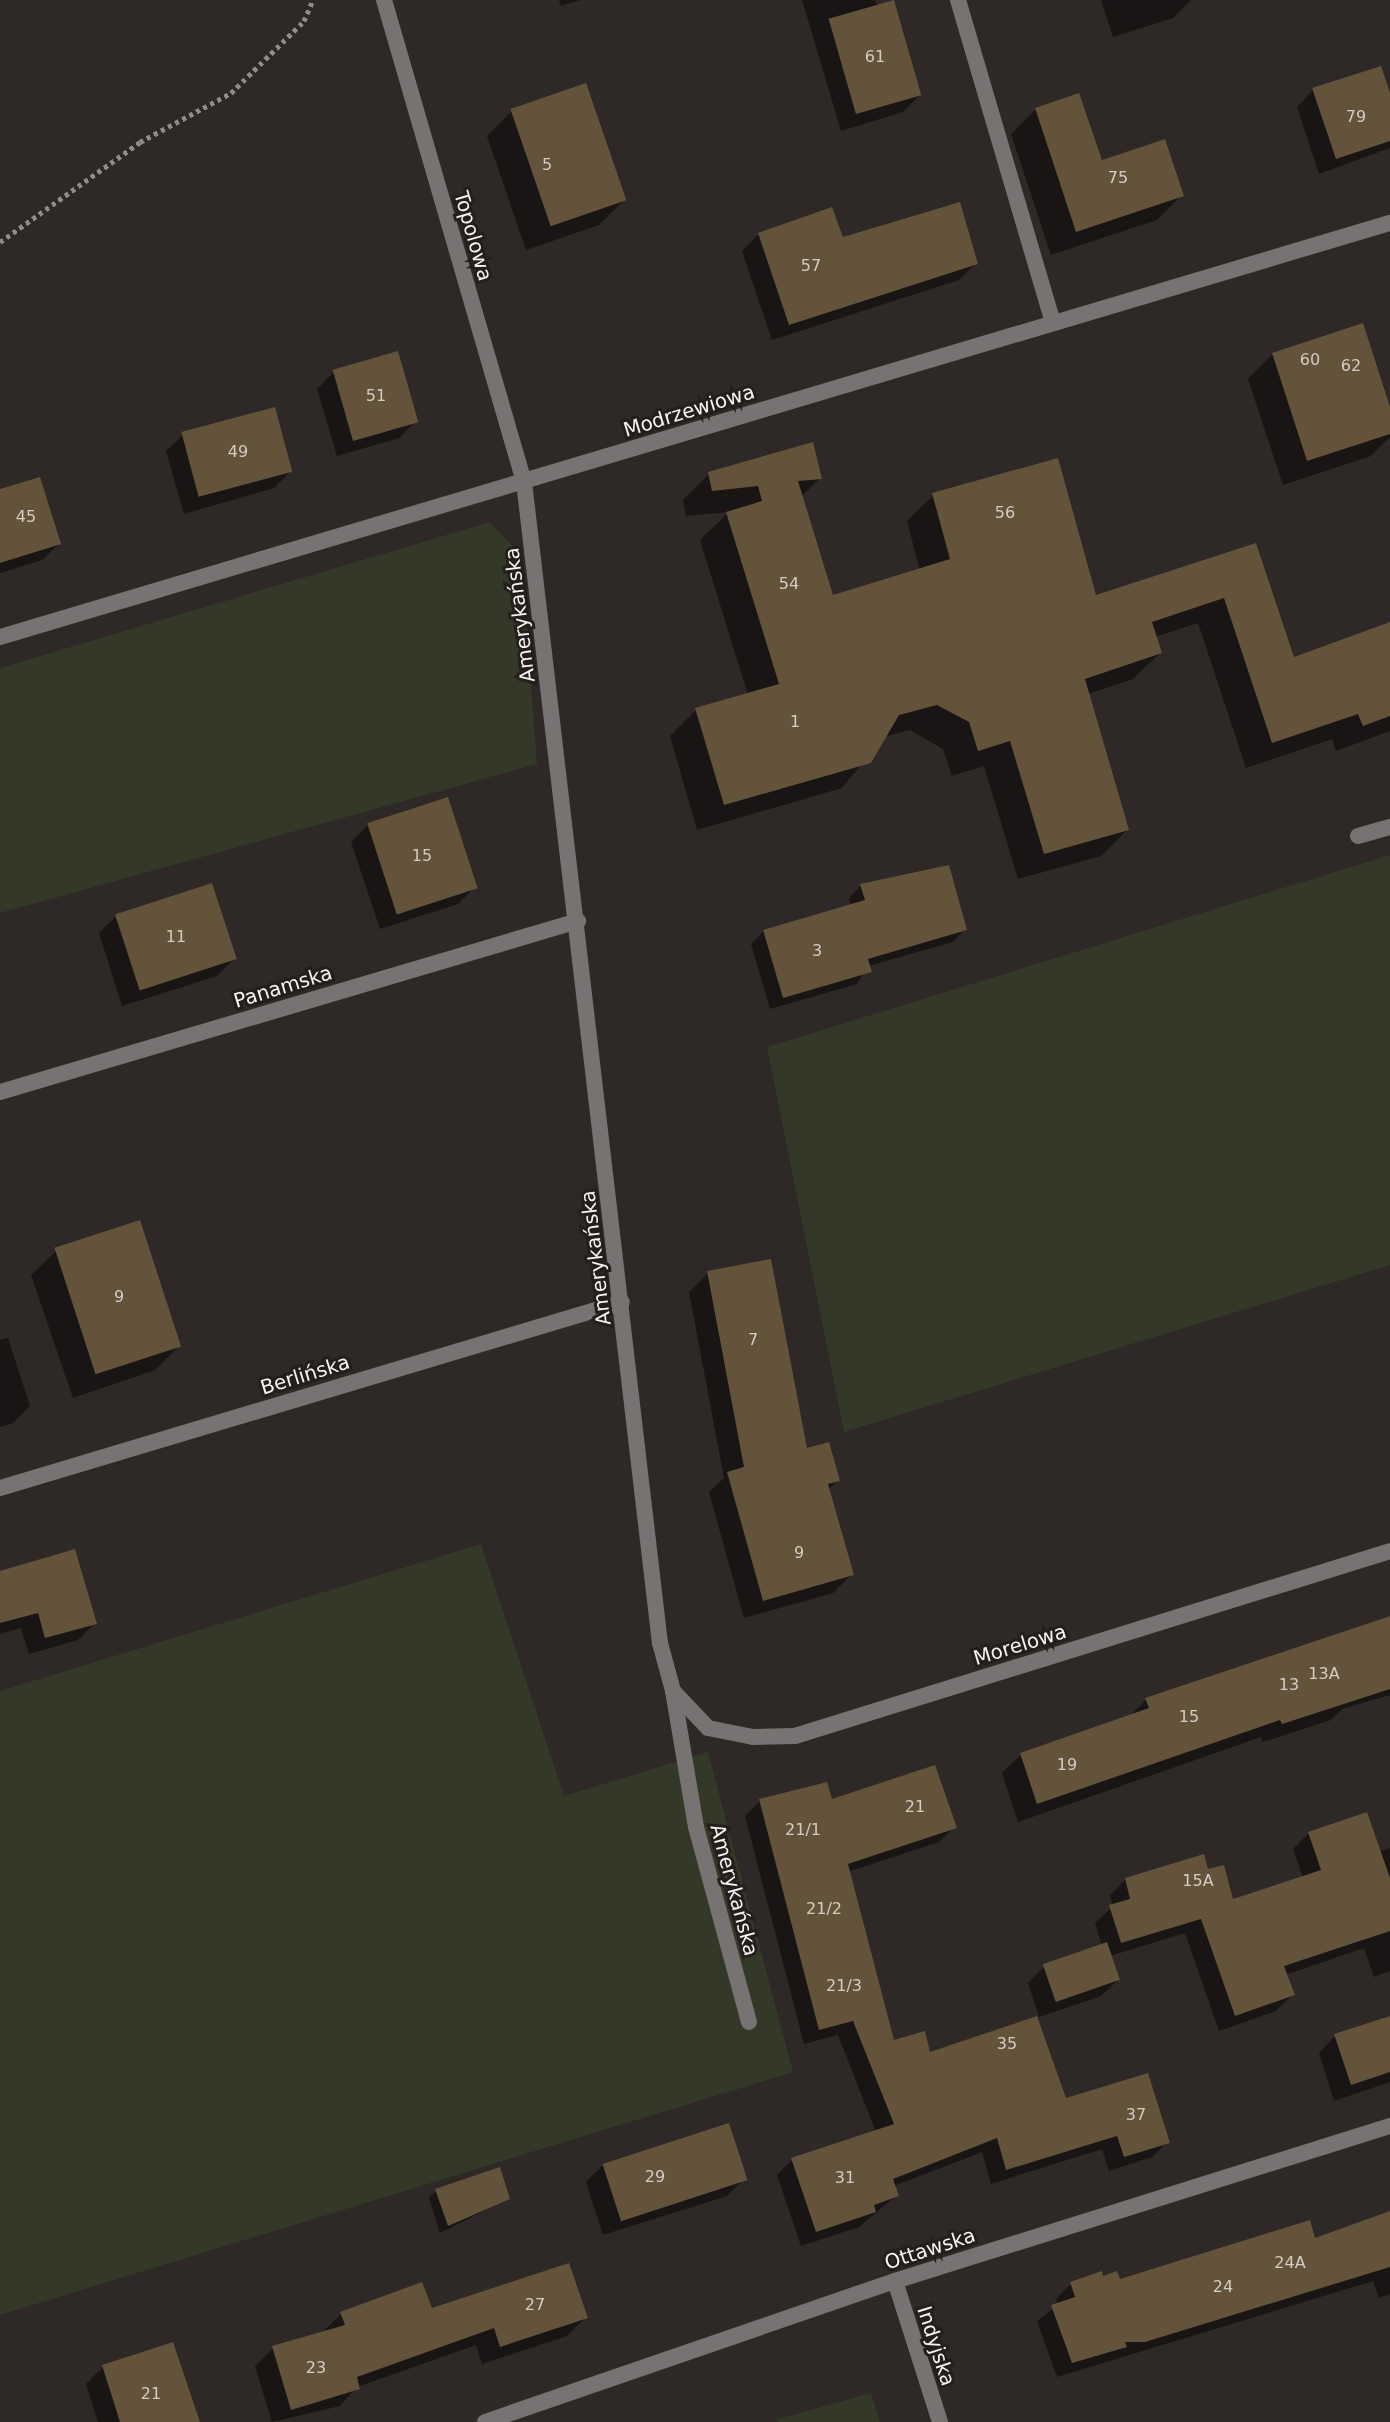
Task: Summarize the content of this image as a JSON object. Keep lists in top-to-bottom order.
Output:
{
  "streets": {
    "street": [
      "Topolowa",
      "Modrzewiowa",
      "Amerykańska",
      "Panamska",
      "Berlińska",
      "Morelowa",
      "Ottawska",
      "Indyjska"
    ]
  },
  "crossings": [
    ["Topolowa", "Modrzewiowa"],
    ["Topolowa", "Amerykańska"],
    ["Modrzewiowa", "Amerykańska"],
    ["Amerykańska", "Panamska"],
    ["Amerykańska", "Berlińska"],
    ["Amerykańska", "Morelowa"],
    ["Ottawska", "Indyjska"]
  ],
  "house_numbers": [
    "61",
    "79",
    "5",
    "75",
    "57",
    "60",
    "62",
    "51",
    "49",
    "56",
    "45",
    "54",
    "1",
    "15",
    "11",
    "3",
    "9",
    "7",
    "9",
    "13A",
    "13",
    "15",
    "19",
    "21",
    "21/1",
    "15A",
    "21/2",
    "21/3",
    "35",
    "37",
    "29",
    "31",
    "24A",
    "24",
    "27",
    "23",
    "21"
  ]
}
